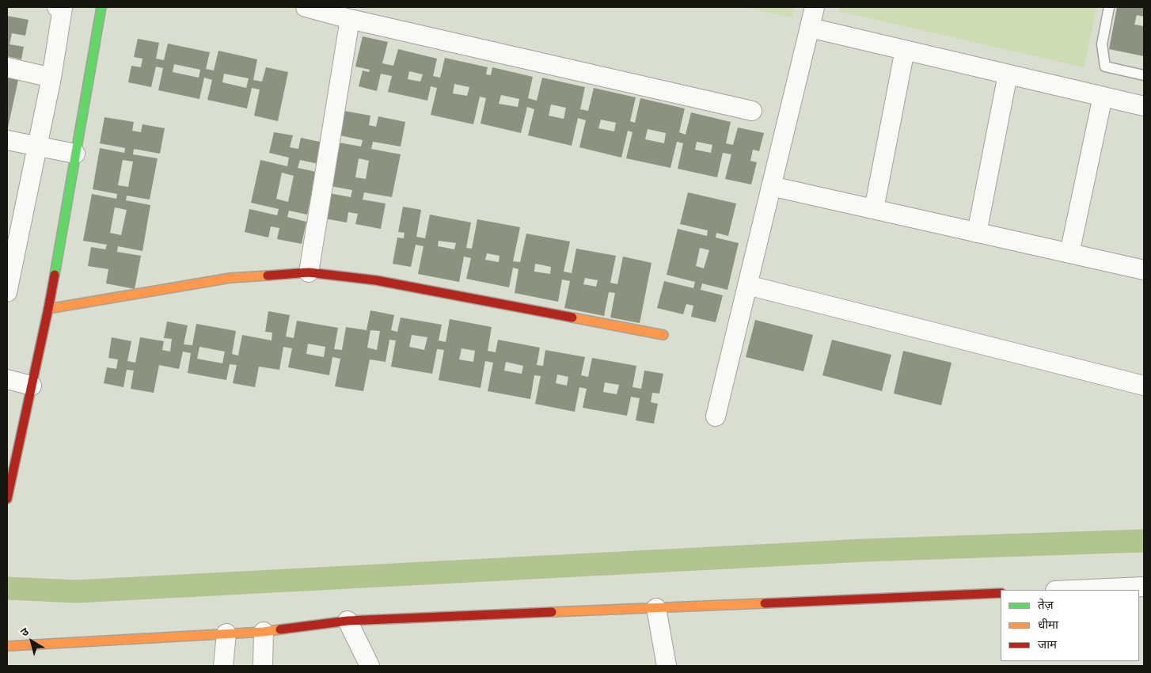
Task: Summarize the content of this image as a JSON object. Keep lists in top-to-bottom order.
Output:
{
  "legend": ["तेज़", "धीमा", "जाम"],
  "north": "top left"
}
